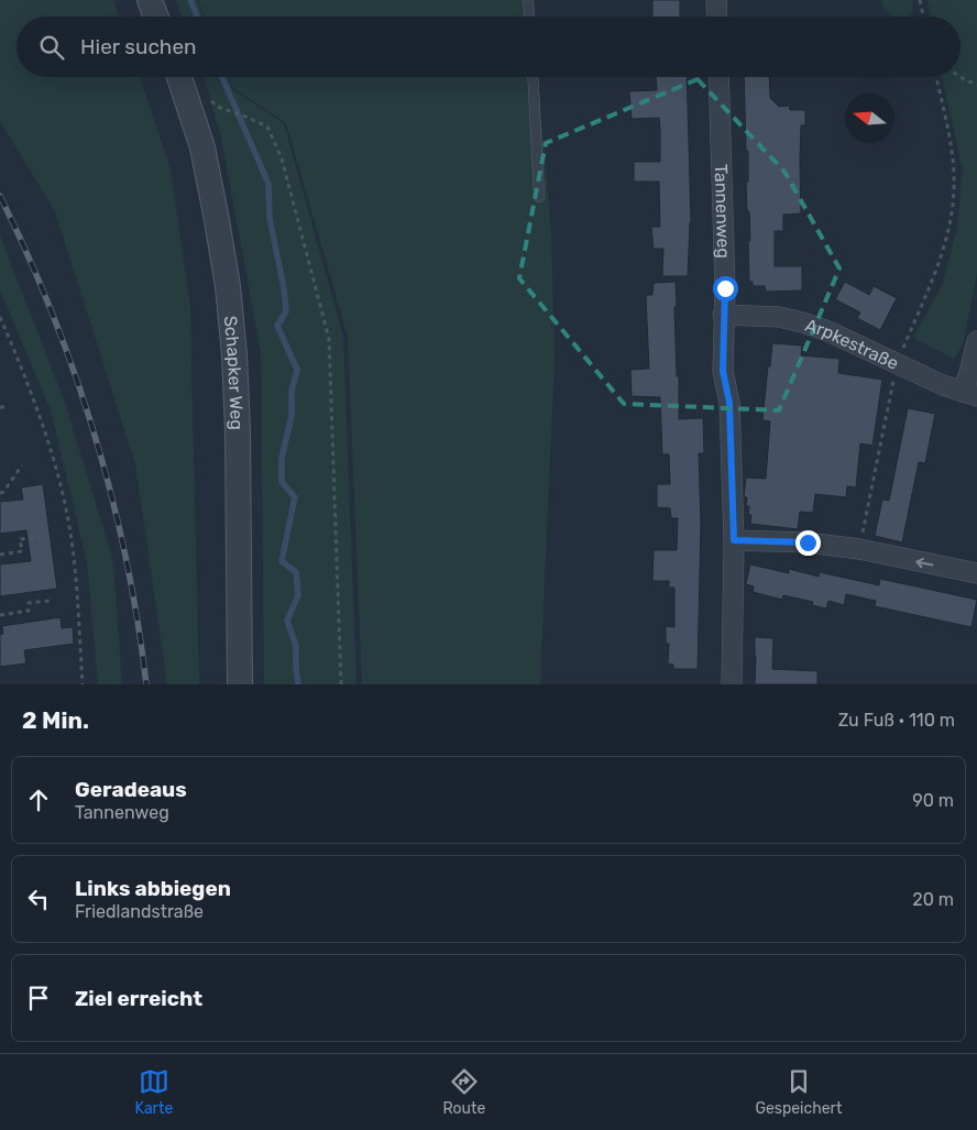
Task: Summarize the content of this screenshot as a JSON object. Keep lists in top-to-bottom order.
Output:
{
  "streets": {
    "street": ["Tannenweg", "Arpkestraße", "Schapker Weg"]
  },
  "crossings": [
    ["Tannenweg", "Arpkestraße"]
  ],
  "north": "left",
  "page": {
    "search": "Hier suchen",
    "heading": ["2 Min.", "Zu Fuß · 110 m"],
    "list": [
      ["Geradeaus", "Tannenweg", "90 m"],
      ["Links abbiegen", "Friedlandstraße", "20 m"],
      "Ziel erreicht"
    ],
    "nav": ["Karte", "Route", "Gespeichert"]
  }
}
